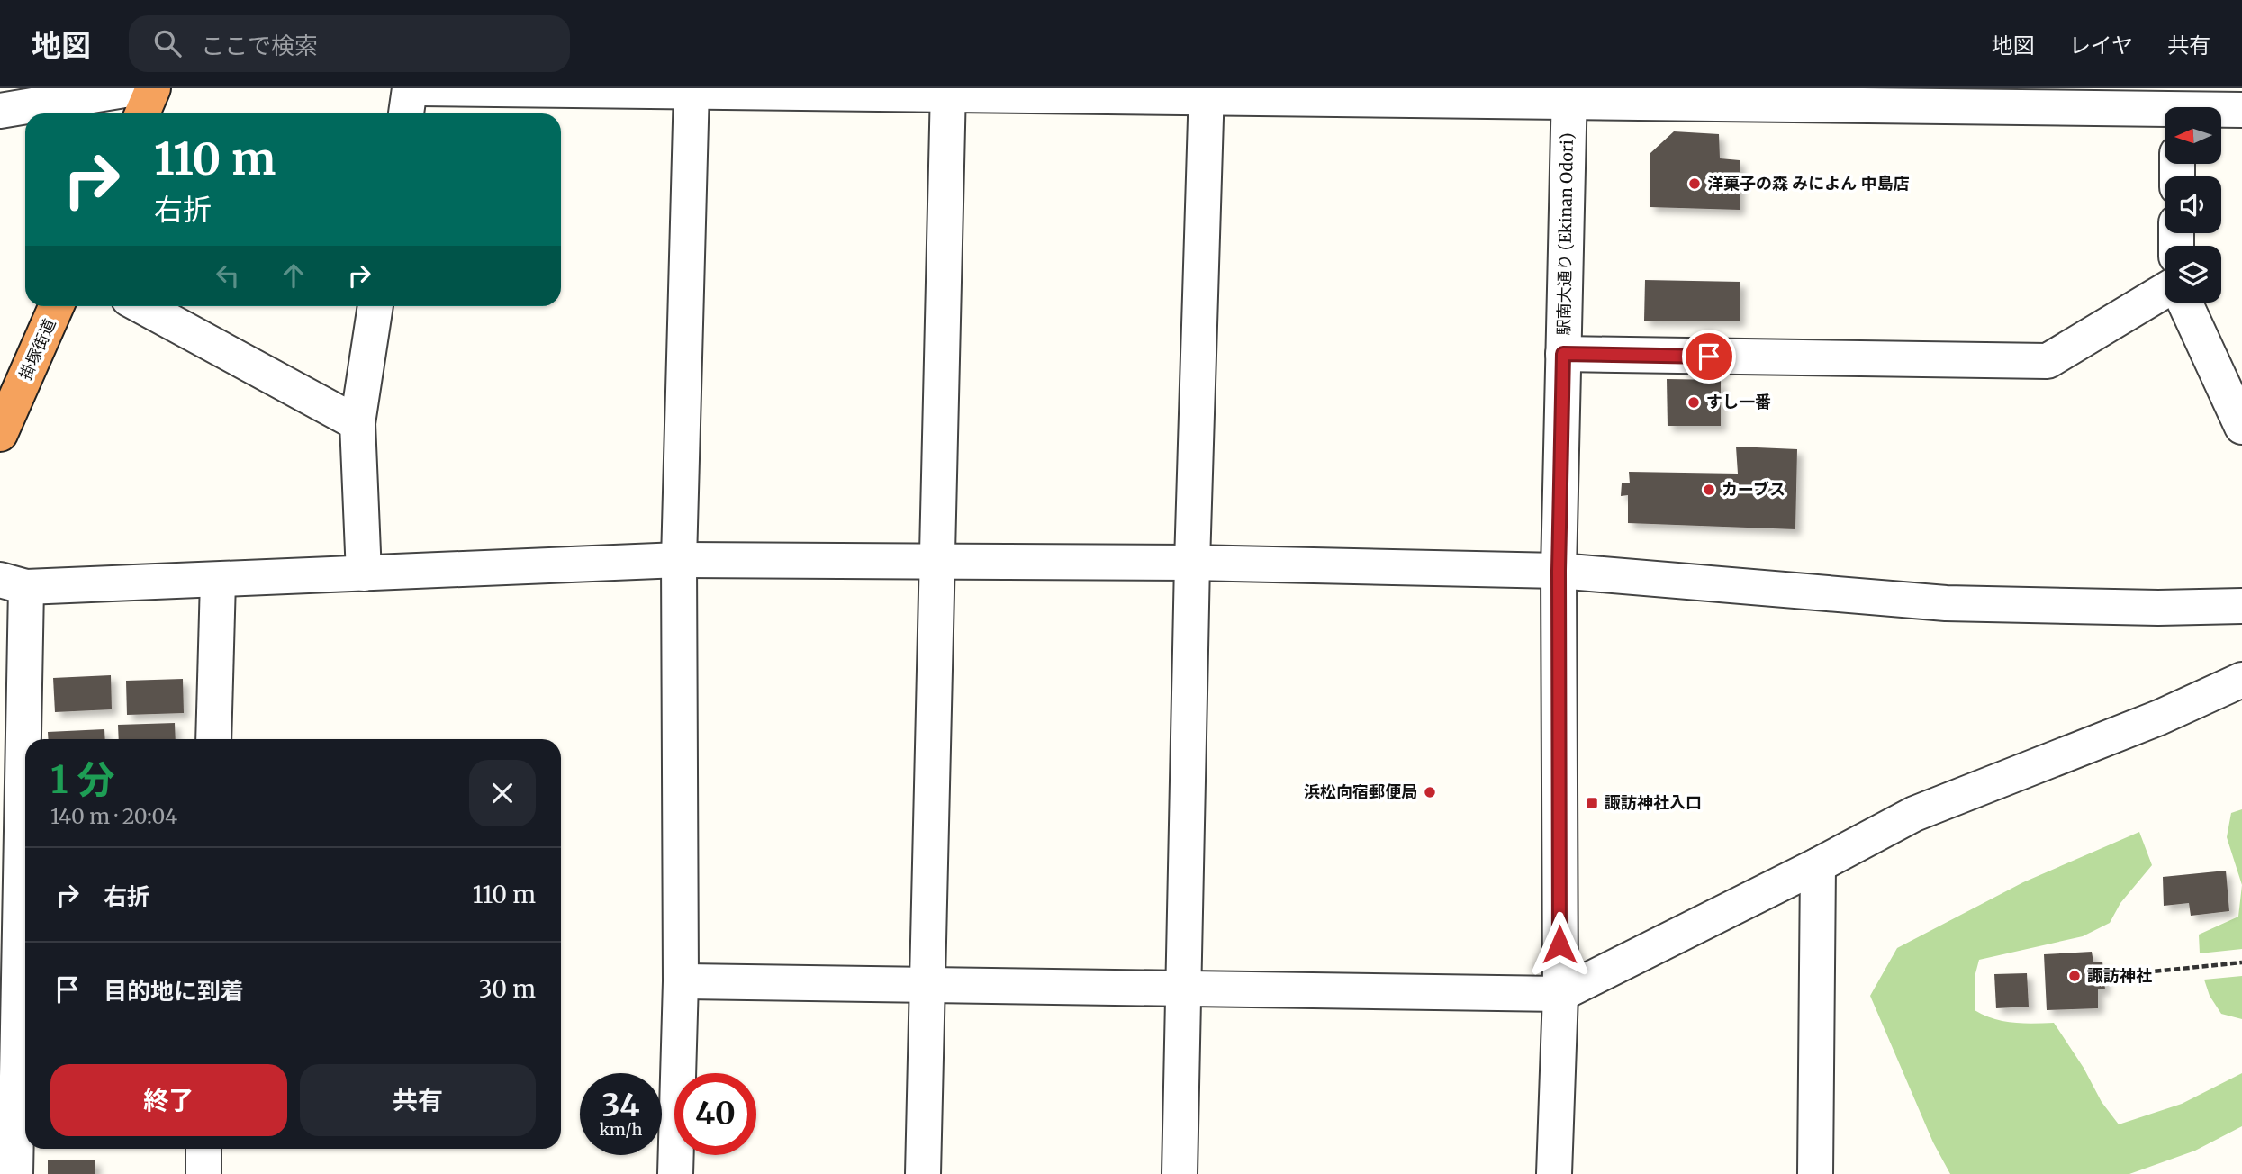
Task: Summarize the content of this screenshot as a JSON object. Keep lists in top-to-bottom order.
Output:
{
  "streets": {
    "highway": ["掛塚街道"],
    "street": ["駅南大通り (Ekinan Odori)"]
  },
  "places": {
    "other": [
      "洋菓子の森 みによん 中島店",
      "すし一番",
      "カーブス",
      "浜松向宿郵便局",
      "諏訪神社"
    ],
    "transit": ["諏訪神社入口"]
  },
  "north": "left",
  "page": {
    "header": "地図",
    "search": "ここで検索",
    "nav": ["地図", "レイヤ", "共有"],
    "turn": ["110 m", "右折"],
    "heading": ["1 分", "140 m · 20:04"],
    "list": [
      {
        "name": "右折",
        "value": "110 m"
      },
      {
        "name": "目的地に到着",
        "value": "30 m"
      }
    ],
    "buttons": ["終了", "共有"],
    "speed": "34 km/h",
    "limit": "40"
  }
}
